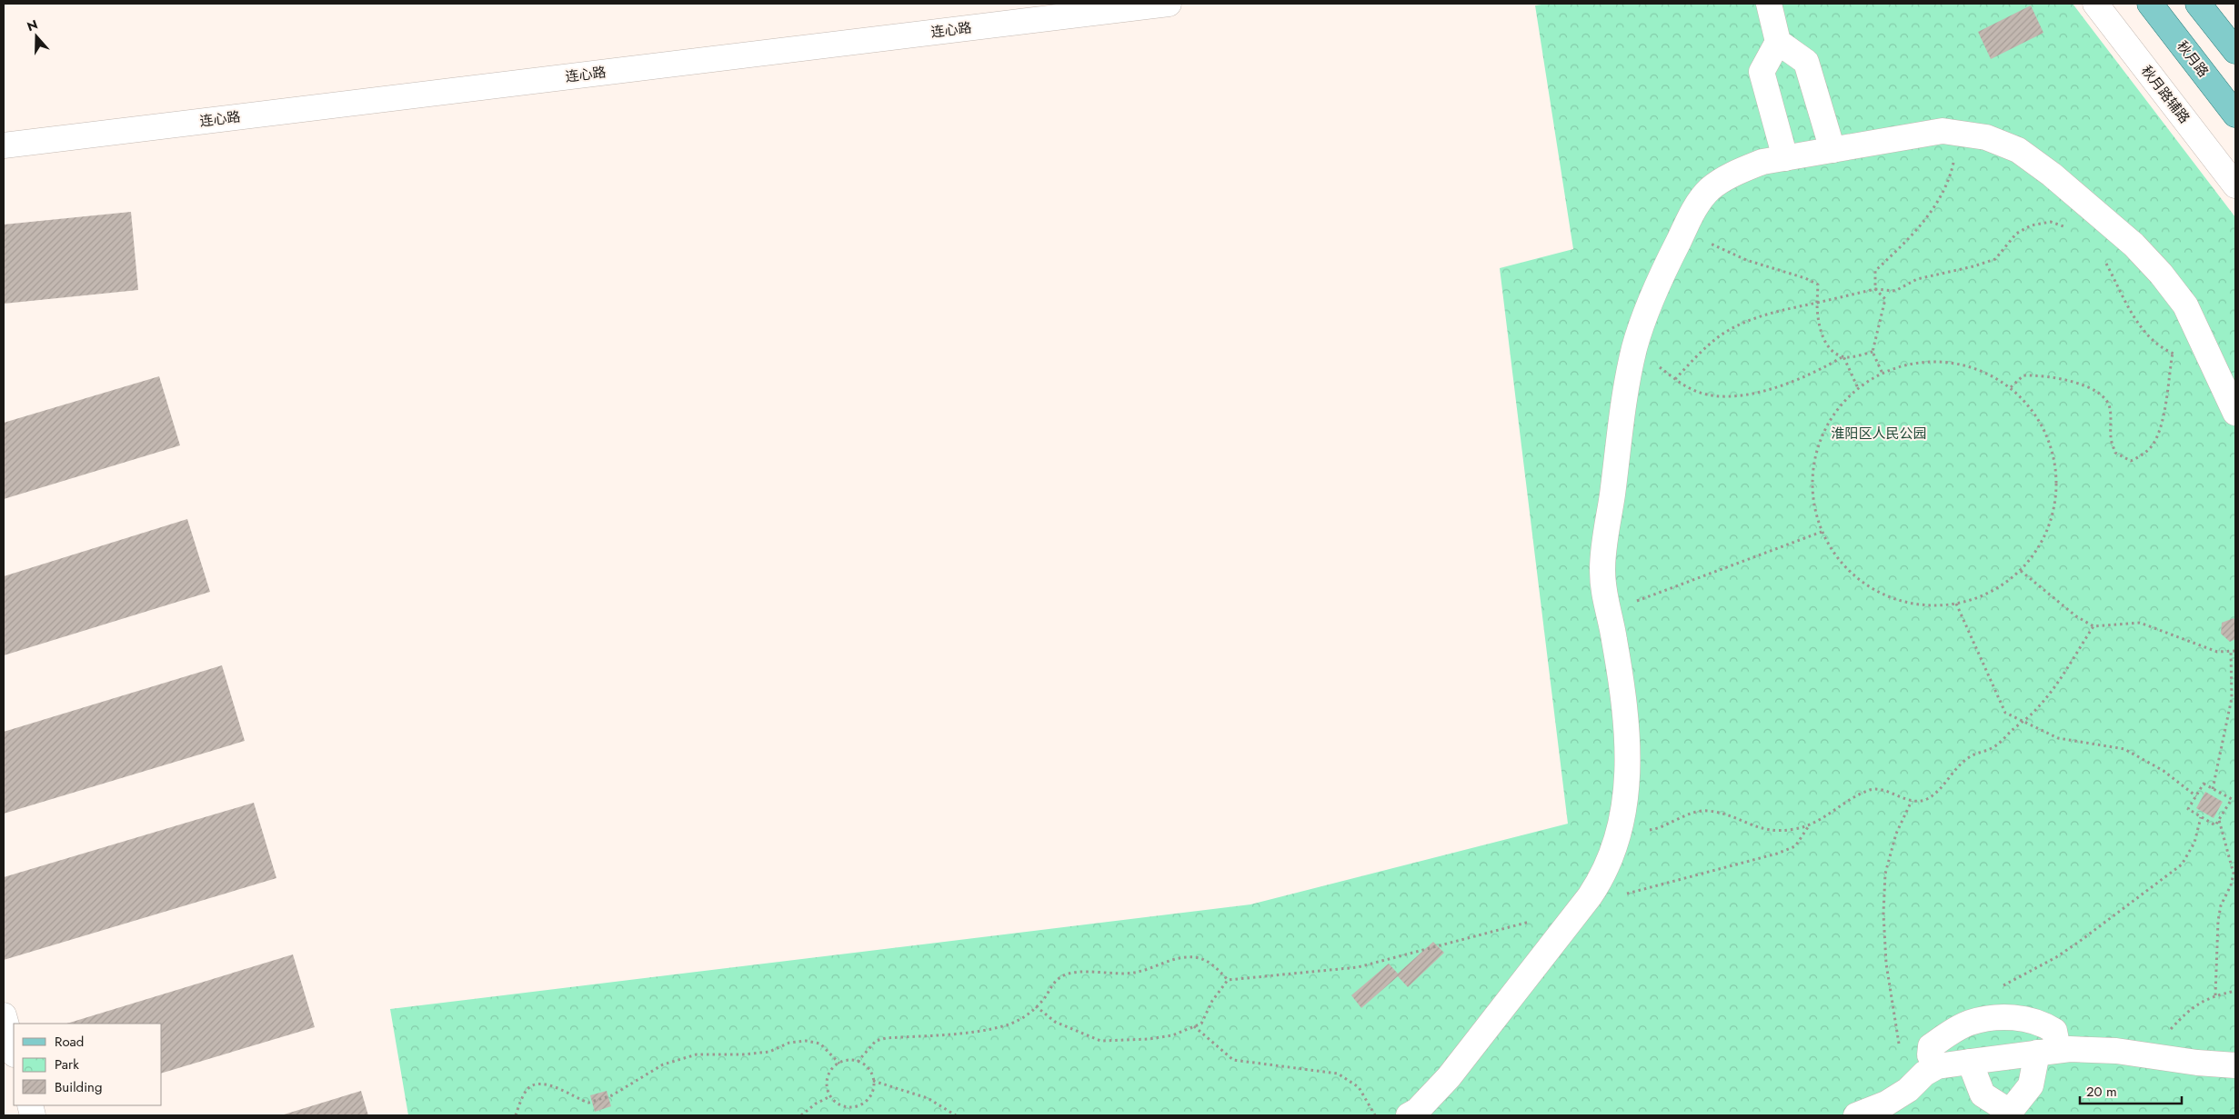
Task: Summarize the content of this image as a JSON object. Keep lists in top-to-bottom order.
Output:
{
  "streets": {
    "main road": ["秋月路"],
    "street": ["连心路", "秋月路辅路"]
  },
  "parks": ["淮阳区人民公园"],
  "legend": ["Road", "Park", "Building"],
  "scale_bar": "20 m",
  "north": "top"
}
